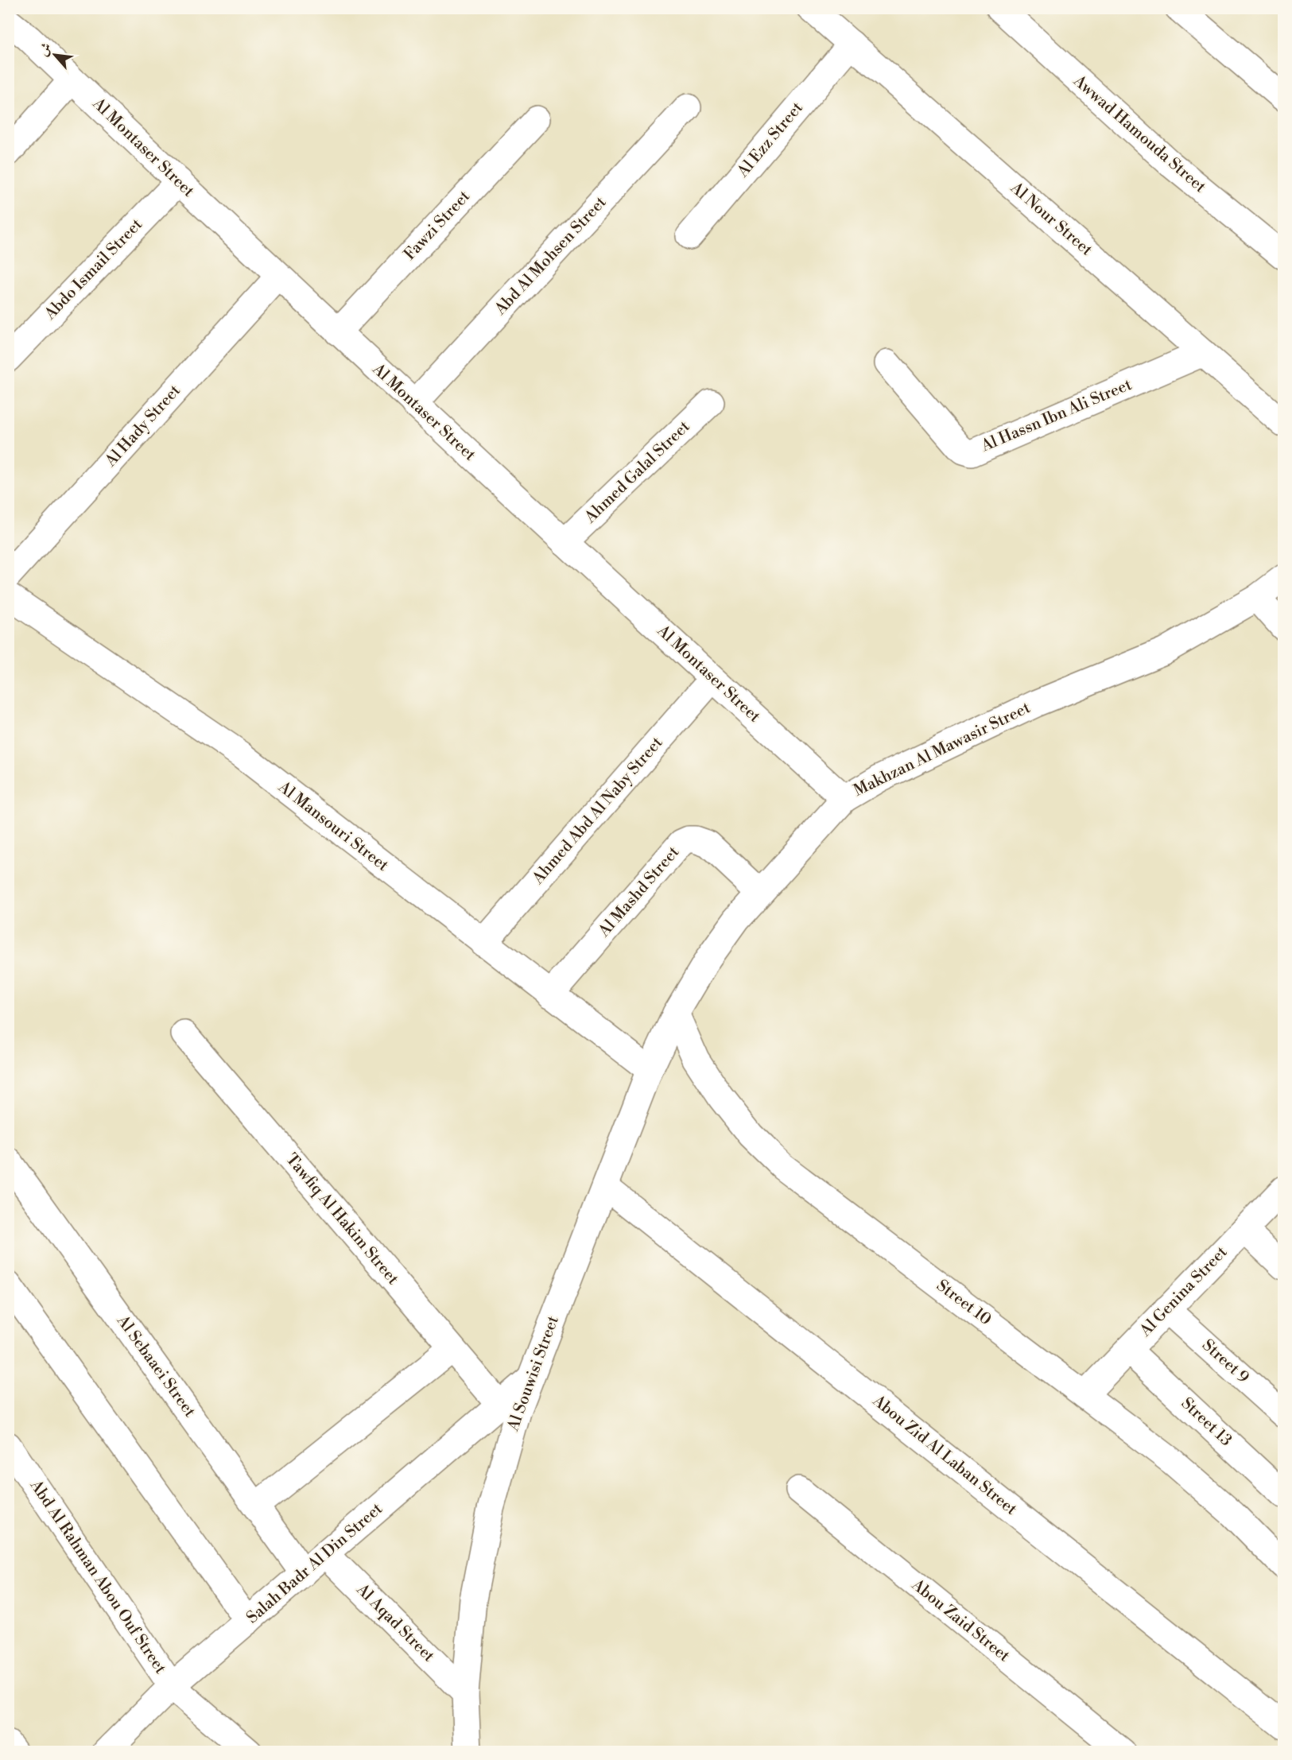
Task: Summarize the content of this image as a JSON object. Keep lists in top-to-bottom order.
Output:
{
  "streets": {
    "street": [
      "Awwad Hamouda Street",
      "Al Ezz Street",
      "Al Montaser Street",
      "Al Nour Street",
      "Fawzi Street",
      "Abd Al Mohsen Street",
      "Abdo Ismail Street",
      "Al Hassn Ibn Ali Street",
      "Al Hady Street",
      "Ahmed Galal Street",
      "Makhzan Al Mawasir Street",
      "Ahmed Abd Al Naby Street",
      "Al Mansouri Street",
      "Al Mashd Street",
      "Tawfiq Al Hakim Street",
      "Al Genina Street",
      "Street 10",
      "Street 9",
      "Al Sebaaei Street",
      "Al Souwisi Street",
      "Street 13",
      "Abou Zid Al Laban Street",
      "Salah Badr Al Din Street",
      "Abd Al Rahman Abou Ouf Street",
      "Abou Zaid Street",
      "Al Aqad Street"
    ]
  },
  "crossings": [
    ["Al Ezz Street", "Al Nour Street"],
    ["Al Montaser Street", "Fawzi Street"],
    ["Al Montaser Street", "Abd Al Mohsen Street"],
    ["Al Montaser Street", "Abdo Ismail Street"],
    ["Al Montaser Street", "Al Hady Street"],
    ["Al Montaser Street", "Ahmed Galal Street"],
    ["Al Montaser Street", "Makhzan Al Mawasir Street"],
    ["Al Montaser Street", "Ahmed Abd Al Naby Street"],
    ["Al Nour Street", "Al Hassn Ibn Ali Street"],
    ["Makhzan Al Mawasir Street", "Al Mashd Street"],
    ["Makhzan Al Mawasir Street", "Street 10"],
    ["Makhzan Al Mawasir Street", "Al Souwisi Street"],
    ["Ahmed Abd Al Naby Street", "Al Mansouri Street"],
    ["Al Mansouri Street", "Al Mashd Street"],
    ["Al Mansouri Street", "Al Souwisi Street"],
    ["Tawfiq Al Hakim Street", "Salah Badr Al Din Street"],
    ["Al Genina Street", "Street 10"],
    ["Al Genina Street", "Street 9"],
    ["Al Genina Street", "Street 13"],
    ["Street 10", "Al Souwisi Street"],
    ["Al Sebaaei Street", "Salah Badr Al Din Street"],
    ["Al Souwisi Street", "Abou Zid Al Laban Street"],
    ["Al Souwisi Street", "Salah Badr Al Din Street"],
    ["Al Souwisi Street", "Al Aqad Street"],
    ["Salah Badr Al Din Street", "Abd Al Rahman Abou Ouf Street"],
    ["Salah Badr Al Din Street", "Al Aqad Street"]
  ],
  "north": "top left"
}
